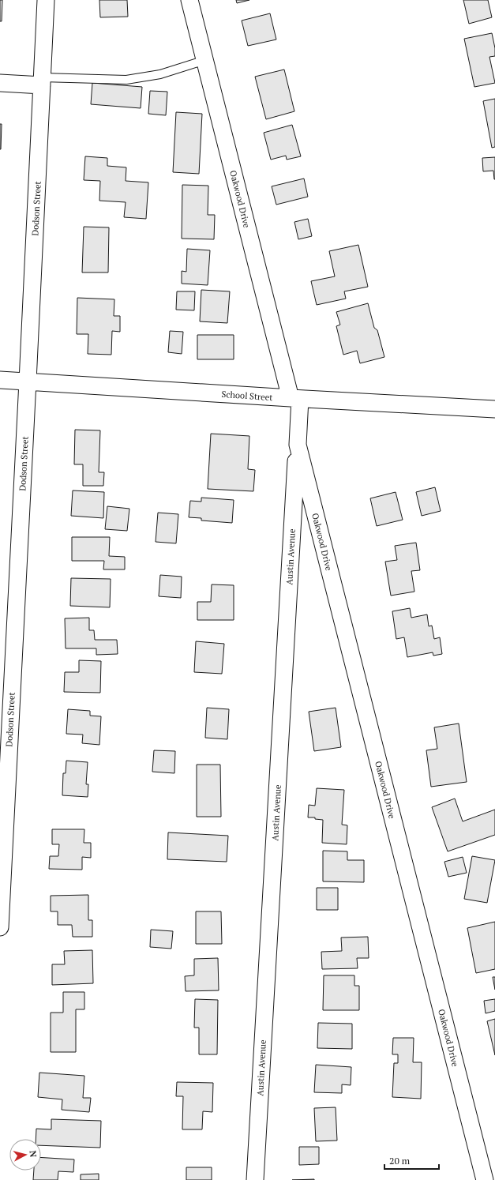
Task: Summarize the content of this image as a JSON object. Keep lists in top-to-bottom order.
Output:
{
  "streets": {
    "street": [
      "Oakwood Drive",
      "Dodson Street",
      "School Street",
      "Austin Avenue"
    ]
  },
  "crossings": [
    ["Oakwood Drive", "School Street"],
    ["Oakwood Drive", "Austin Avenue"],
    ["Dodson Street", "School Street"]
  ],
  "scale_bar": "20 m",
  "north": "right"
}
